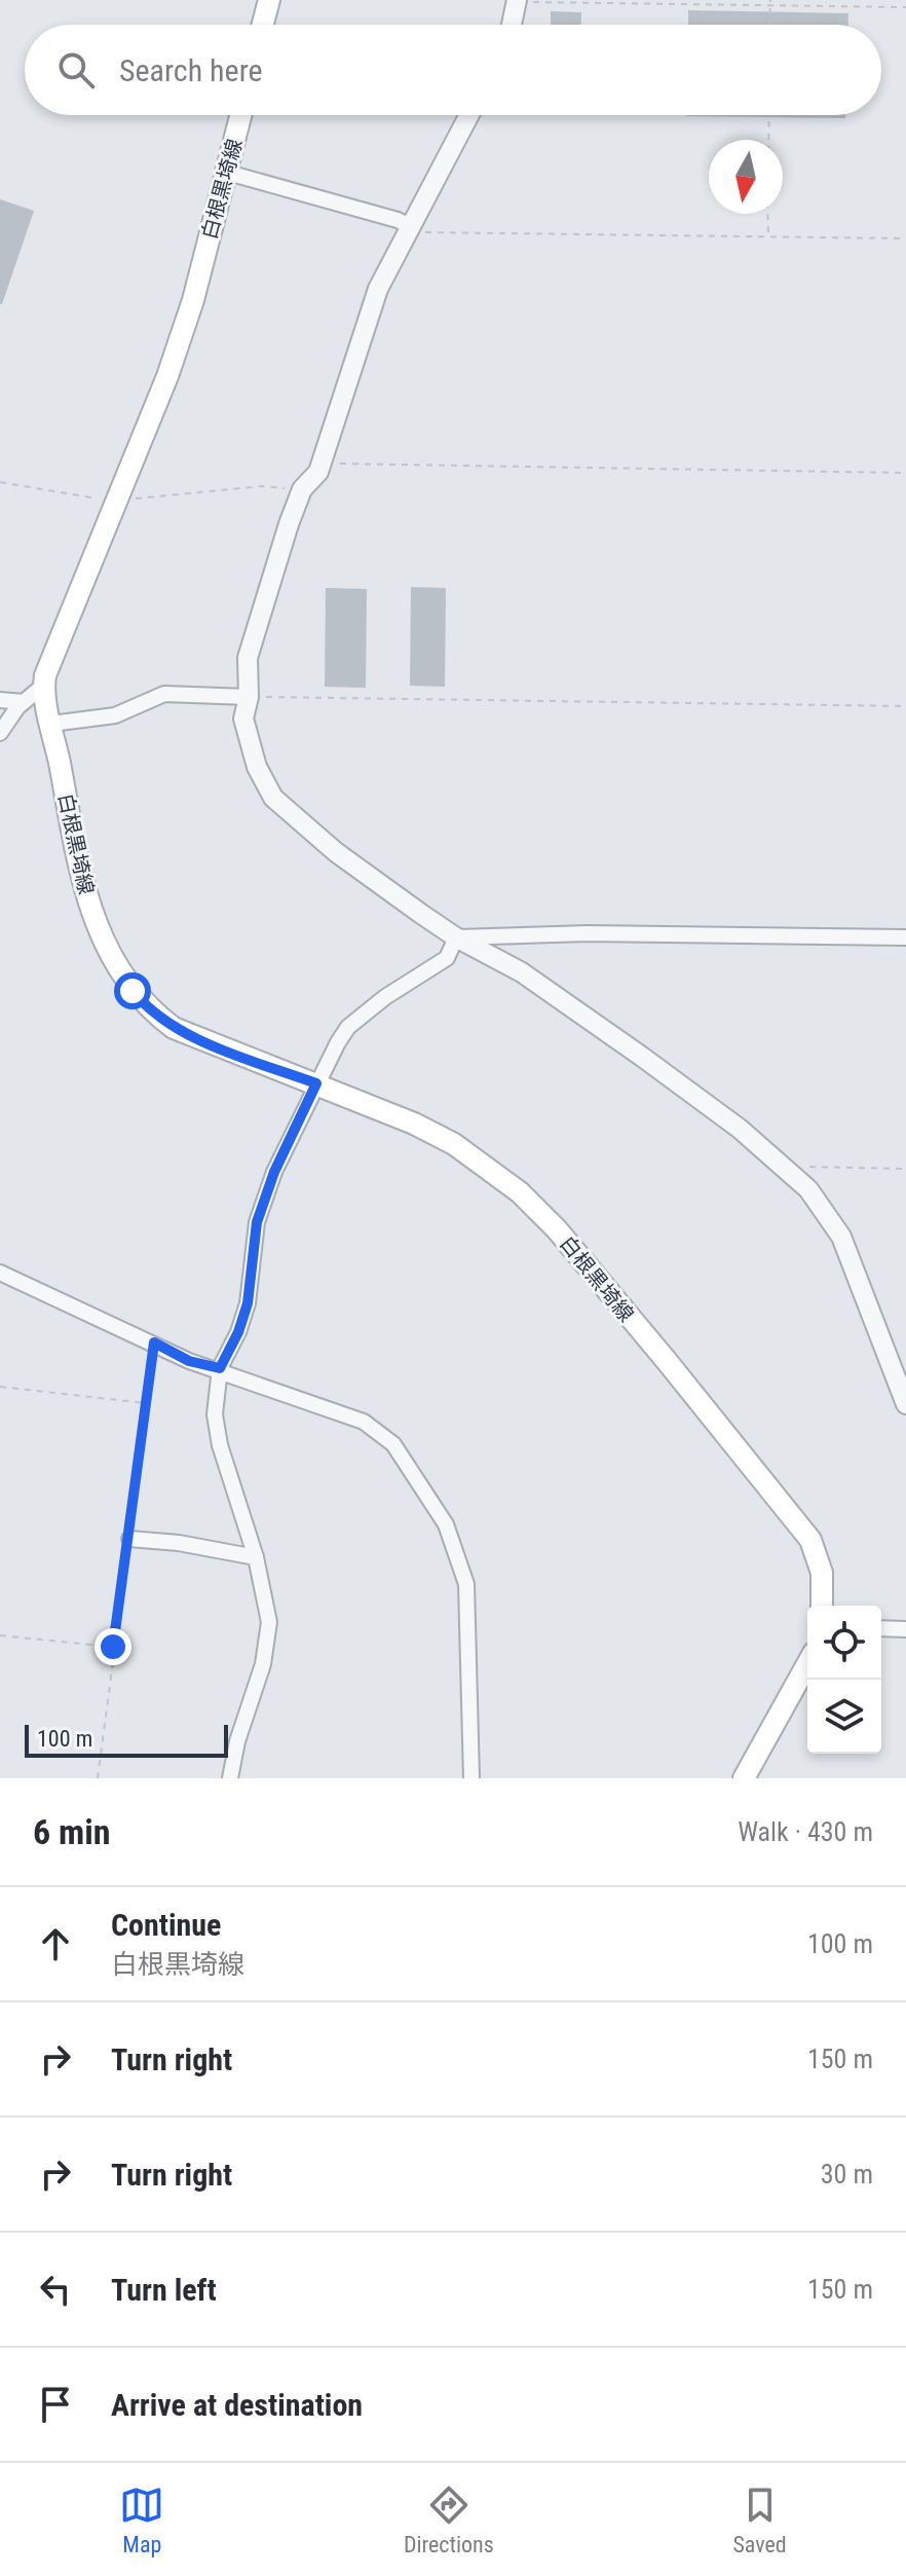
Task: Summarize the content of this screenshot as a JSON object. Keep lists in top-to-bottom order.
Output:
{
  "streets": {
    "main road": ["白根黒埼線"]
  },
  "scale_bar": "100 m",
  "north": "bottom",
  "page": {
    "search": "Search here",
    "scale": "100 m",
    "heading": ["6 min", "Walk · 430 m"],
    "list": [
      ["Continue", "白根黒埼線", "100 m"],
      ["Turn right", "150 m"],
      ["Turn right", "30 m"],
      ["Turn left", "150 m"],
      "Arrive at destination"
    ],
    "nav": ["Map", "Directions", "Saved"]
  }
}
